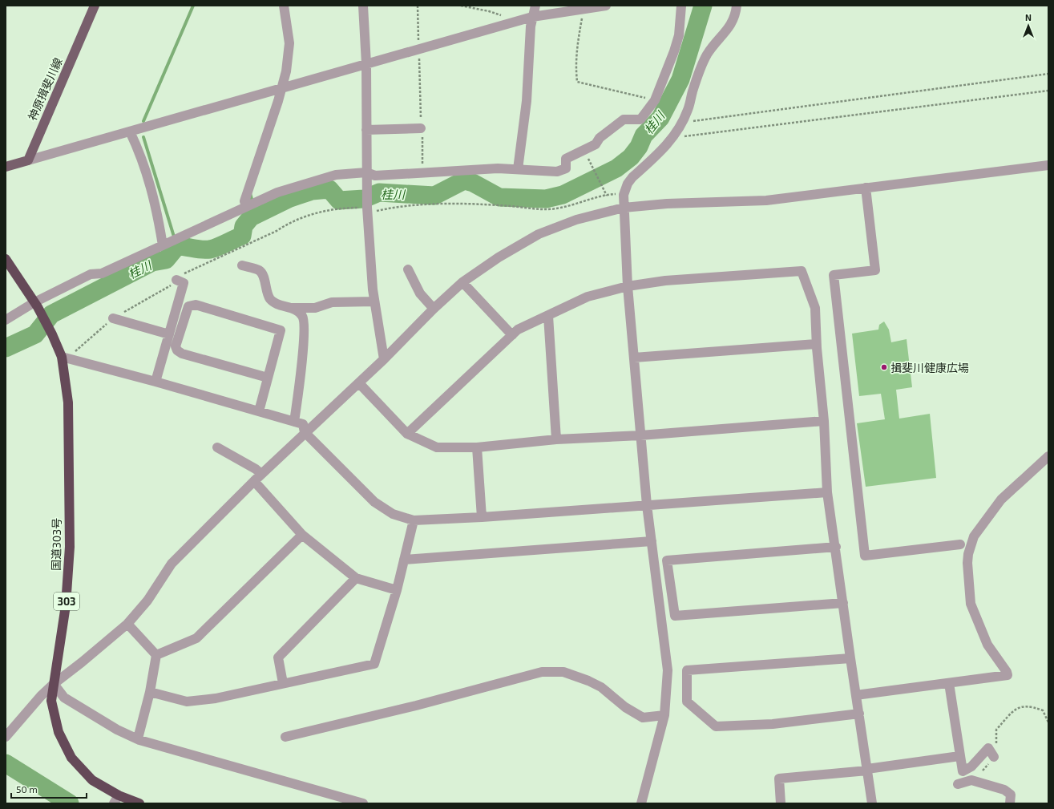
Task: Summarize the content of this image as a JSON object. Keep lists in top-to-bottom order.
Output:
{
  "streets": {
    "highway": ["国道303号", "303"],
    "main road": ["神原揖斐川線"]
  },
  "water": ["桂川"],
  "places": ["揖斐川健康広場"],
  "scale_bar": "50 m",
  "north": "top"
}
